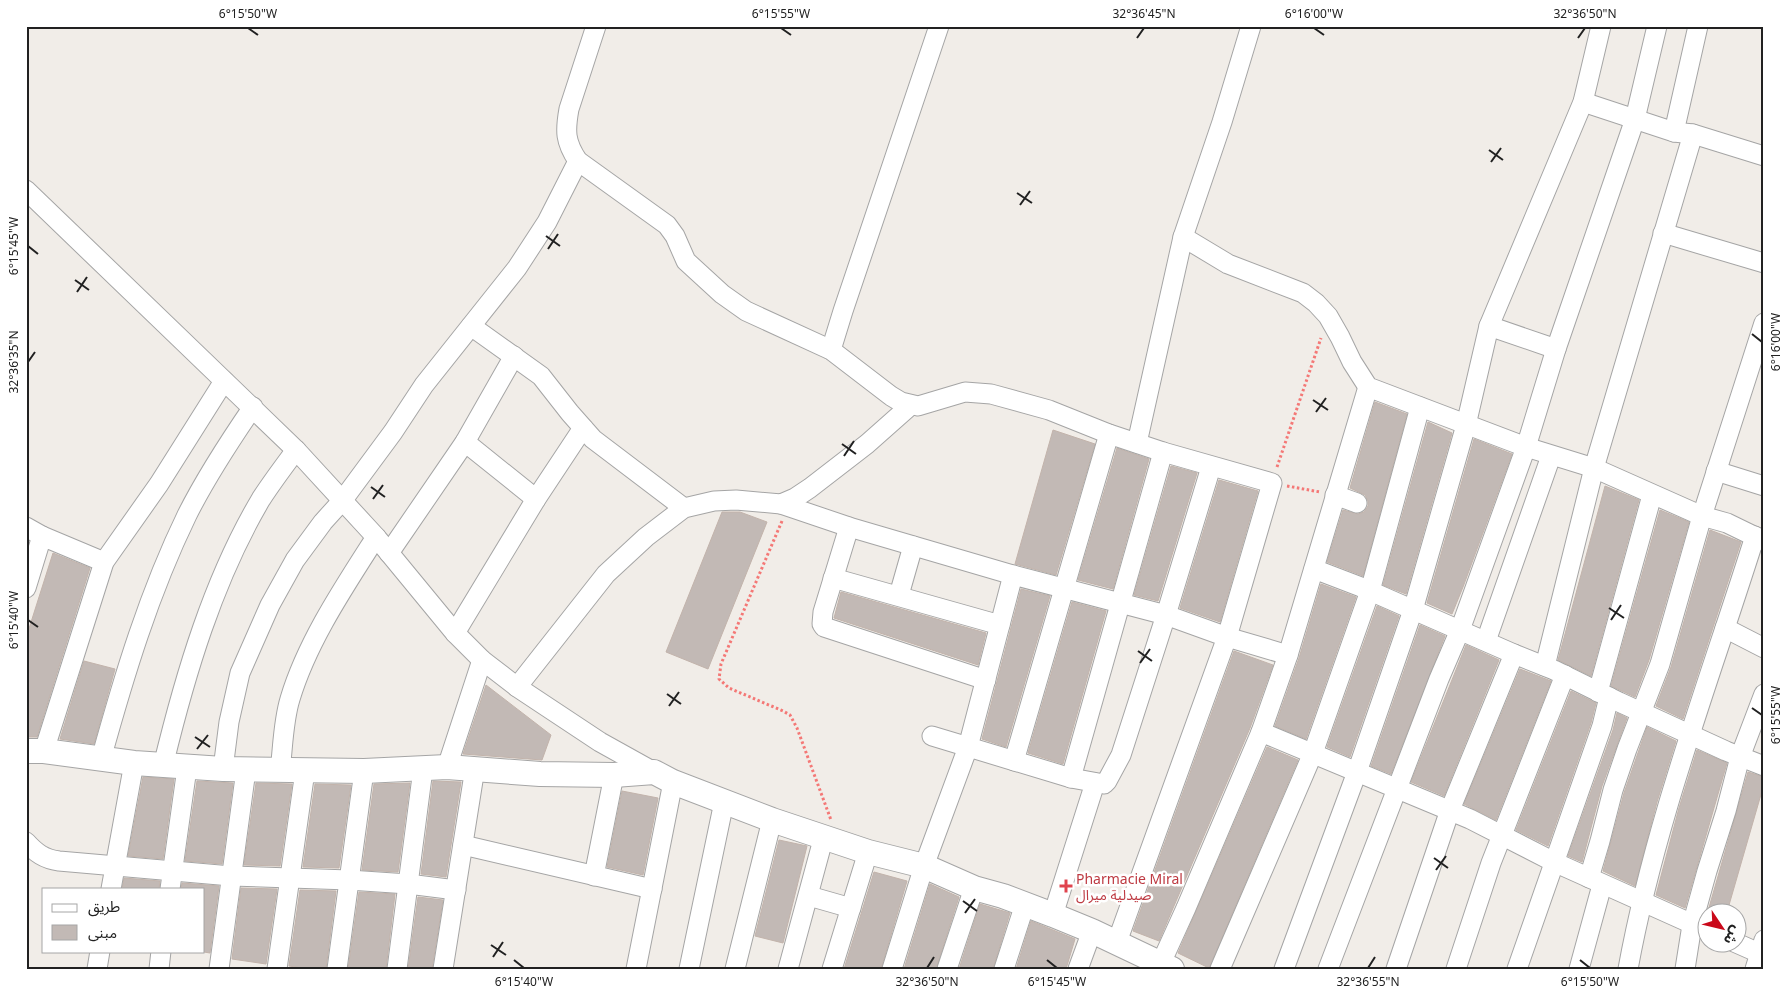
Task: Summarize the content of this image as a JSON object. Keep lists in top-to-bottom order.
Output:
{
  "places": {
    "health": ["Pharmacie Miral صيدلية ميرال"]
  },
  "legend": ["طريق", "مبنى"],
  "north": "bottom right",
  "coordinates": [
    "6°15'50\"W",
    "6°15'55\"W",
    "32°36'45\"N",
    "6°16'00\"W",
    "32°36'50\"N",
    "6°15'45\"W",
    "32°36'35\"N",
    "6°15'40\"W",
    "32°36'55\"N"
  ]
}
